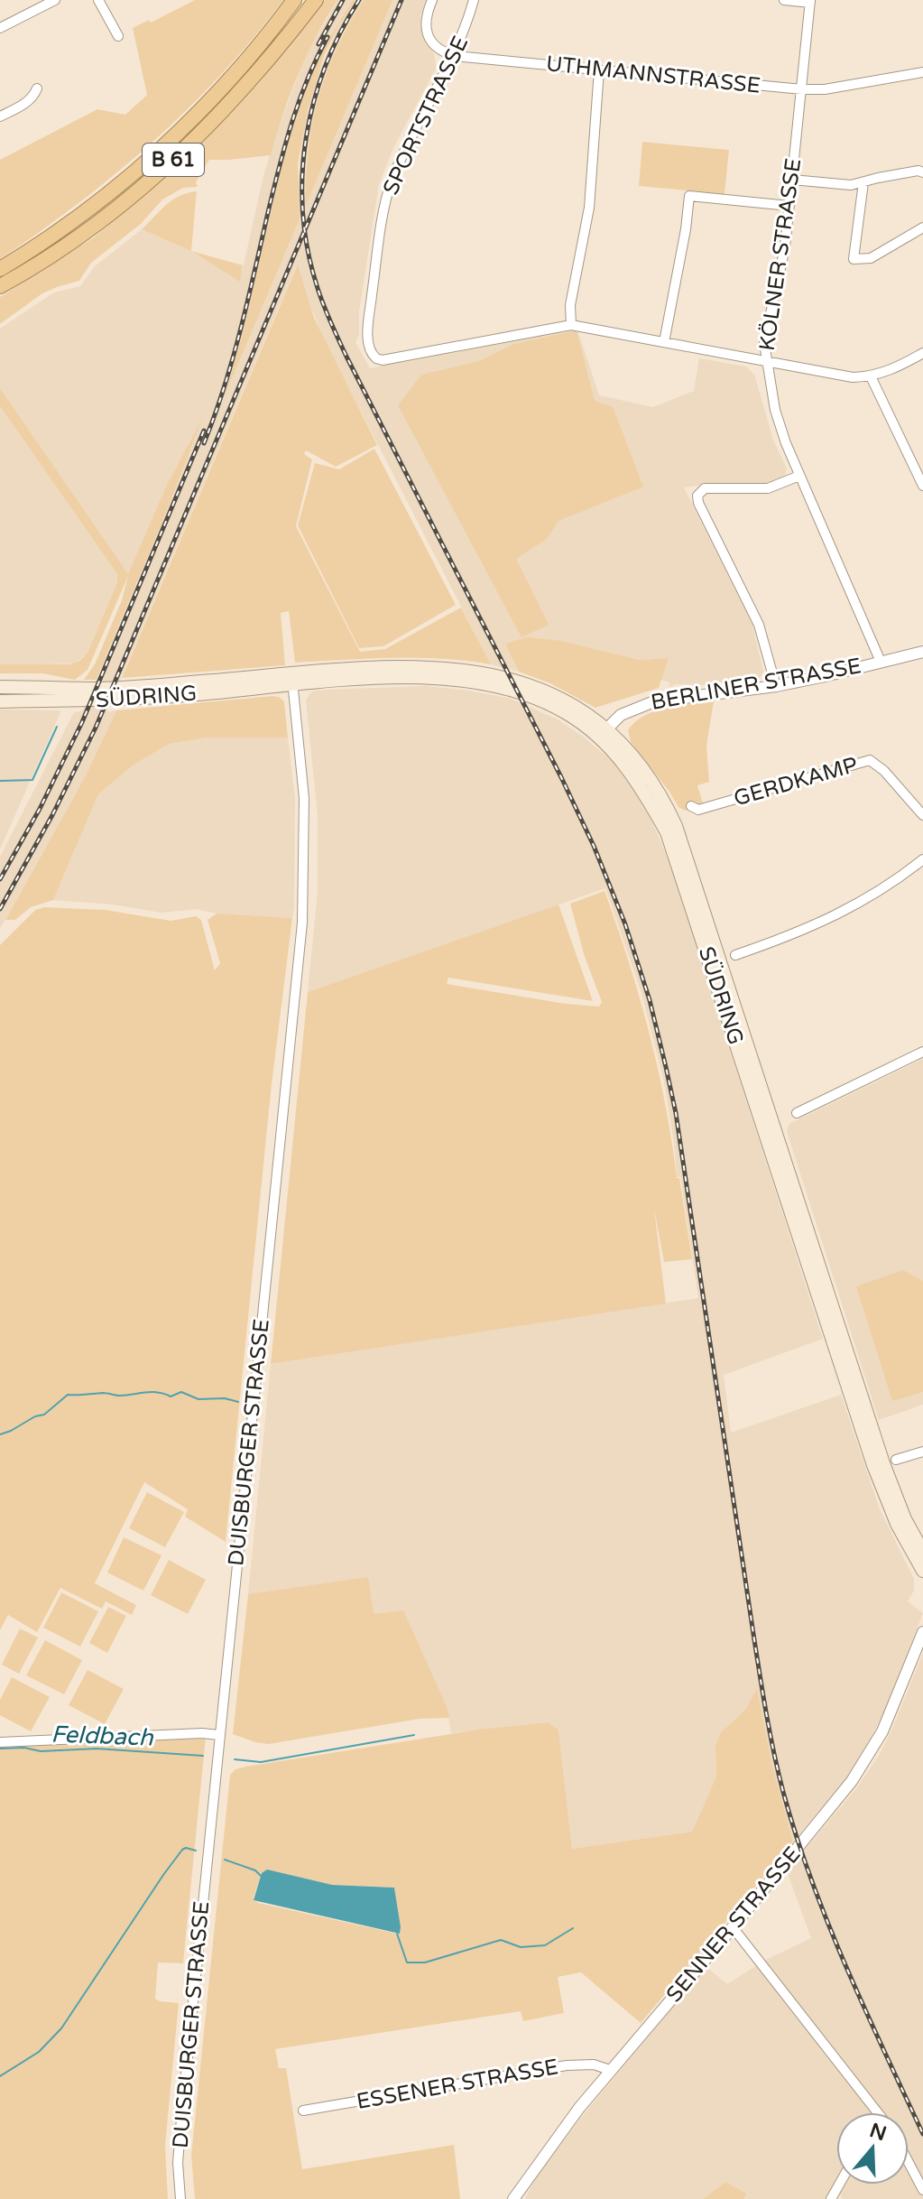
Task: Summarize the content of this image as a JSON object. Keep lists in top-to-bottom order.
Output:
{
  "streets": {
    "highway": ["B 61"],
    "main road": ["SÜDRING"],
    "street": [
      "UTHMANNSTRASSE",
      "SPORTSTRASSE",
      "KÖLNER STRASSE",
      "BERLINER STRASSE",
      "GERDKAMP",
      "DUISBURGER STRASSE",
      "SENNER STRASSE",
      "ESSENER STRASSE"
    ]
  },
  "crossings": [
    ["UTHMANNSTRASSE", "SPORTSTRASSE"],
    ["UTHMANNSTRASSE", "KÖLNER STRASSE"],
    ["KÖLNER STRASSE", "BERLINER STRASSE"],
    ["BERLINER STRASSE", "SÜDRING"],
    ["SÜDRING", "DUISBURGER STRASSE"],
    ["SENNER STRASSE", "ESSENER STRASSE"]
  ],
  "water": ["Feldbach"],
  "north": "top"
}
